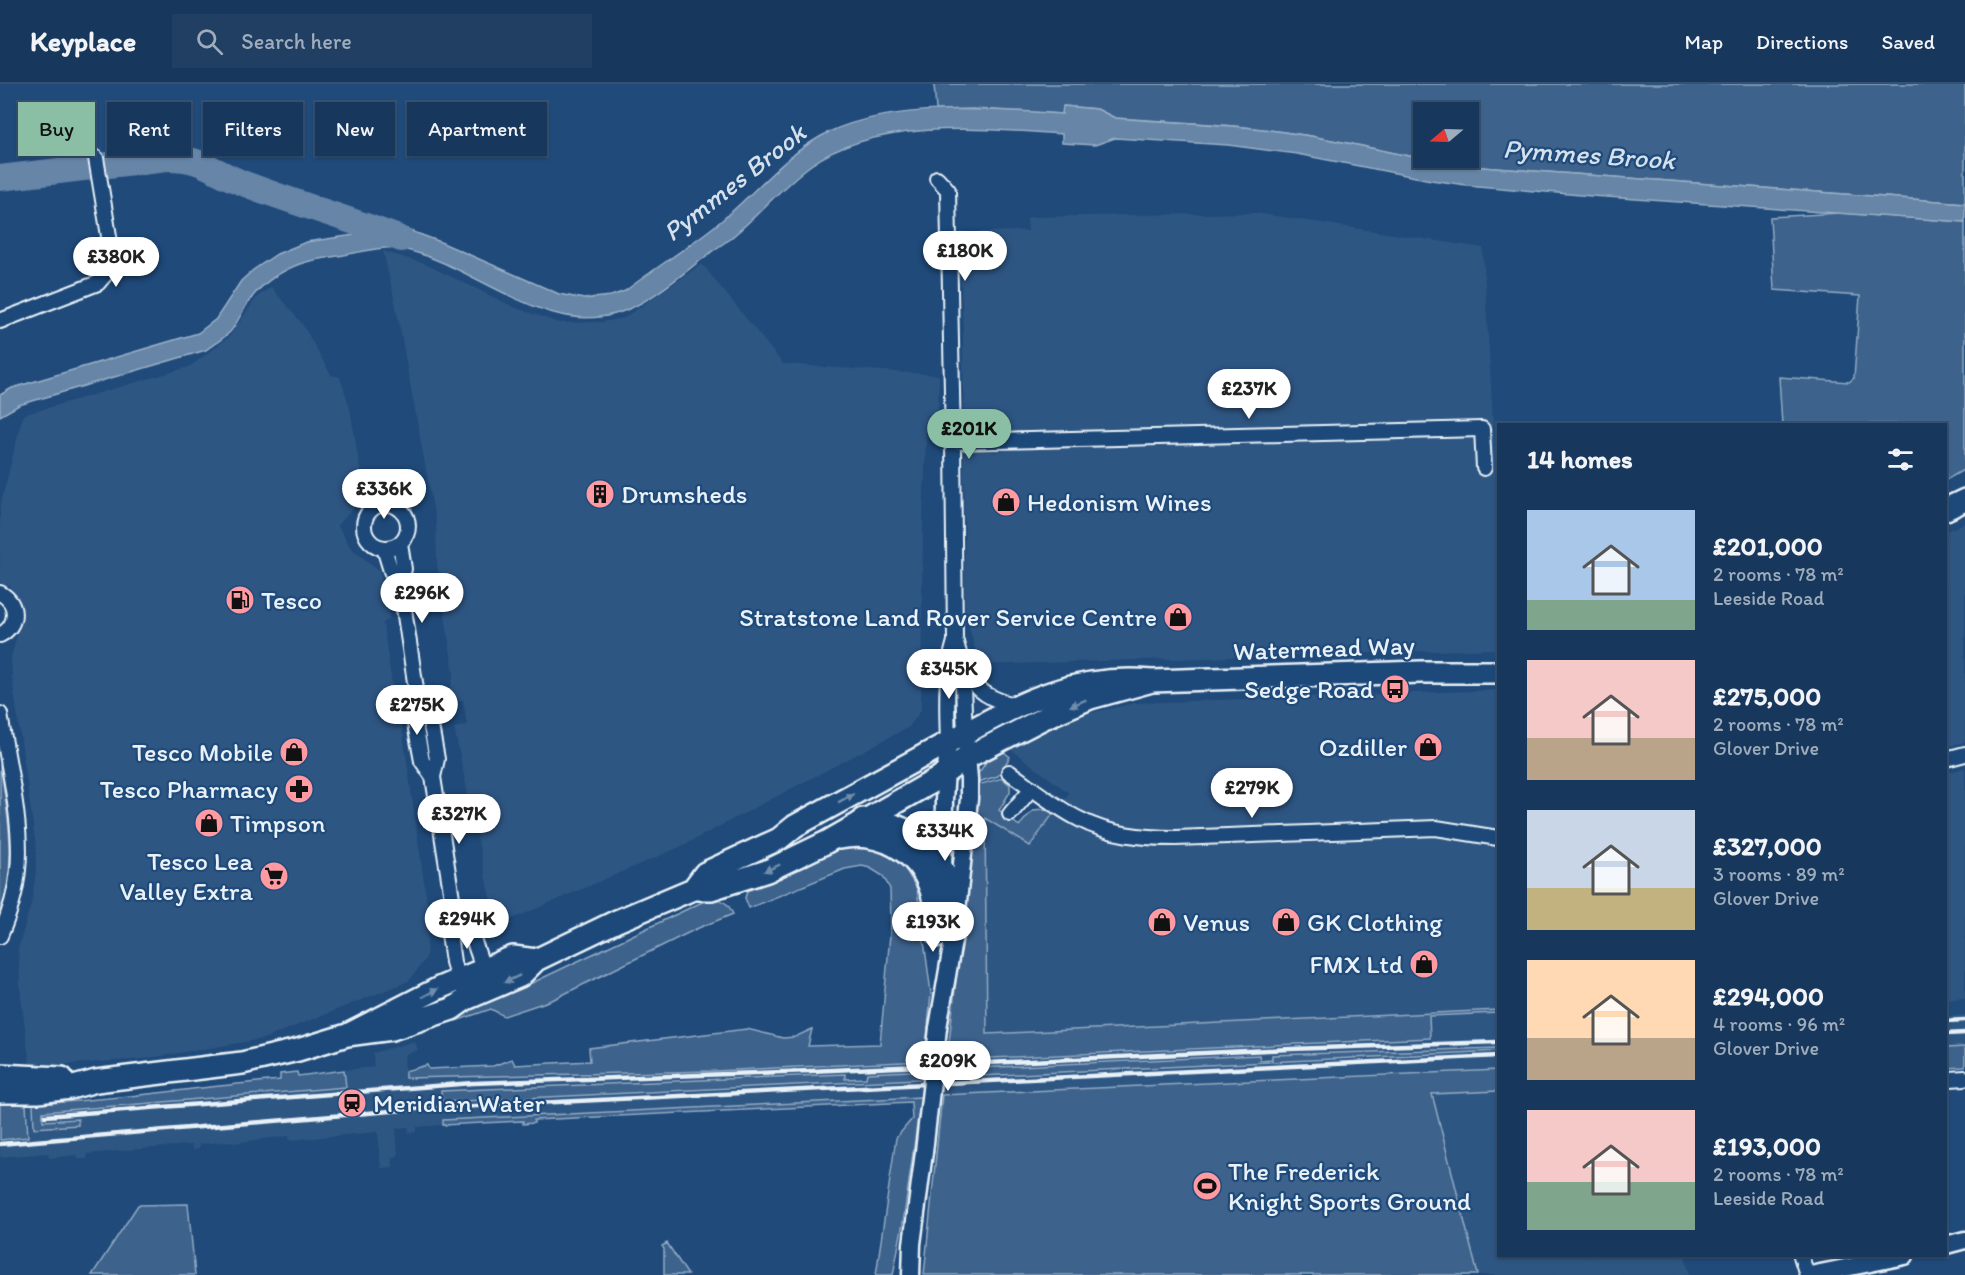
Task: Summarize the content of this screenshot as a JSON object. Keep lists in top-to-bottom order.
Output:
{
  "streets": {
    "main road": ["Watermead Way"]
  },
  "water": ["Pymmes Brook"],
  "places": {
    "building": ["Drumsheds"],
    "shop": [
      "Hedonism Wines",
      "Stratstone Land Rover Service Centre",
      "Ozdiller",
      "Tesco Mobile",
      "Timpson",
      "Venus",
      "GK Clothing",
      "FMX Ltd"
    ],
    "fuel station": ["Tesco"],
    "bus stop": ["Sedge Road"],
    "pharmacy": ["Tesco Pharmacy"],
    "supermarket": ["Tesco Lea Valley Extra"],
    "station": ["Meridian Water"],
    "sports": ["The Frederick Knight Sports Ground"]
  },
  "north": "left",
  "page": {
    "header": "Keyplace",
    "search": "Search here",
    "nav": ["Map", "Directions", "Saved"],
    "chip": [
      "Buy",
      "Rent",
      "Filters",
      "New",
      "Apartment"
    ],
    "price": [
      "£180K",
      "£380K",
      "£237K",
      "£201K",
      "£336K",
      "£296K",
      "£345K",
      "£275K",
      "£279K",
      "£327K",
      "£334K",
      "£294K",
      "£193K",
      "£209K"
    ],
    "heading": "14 homes",
    "list": [
      {
        "name": "£201,000",
        "note": "2 rooms · 78 m² · Leeside Road"
      },
      {
        "name": "£275,000",
        "note": "2 rooms · 78 m² · Glover Drive"
      },
      {
        "name": "£327,000",
        "note": "3 rooms · 89 m² · Glover Drive"
      },
      {
        "name": "£294,000",
        "note": "4 rooms · 96 m² · Glover Drive"
      },
      {
        "name": "£193,000",
        "note": "2 rooms · 78 m² · Leeside Road"
      }
    ]
  }
}
